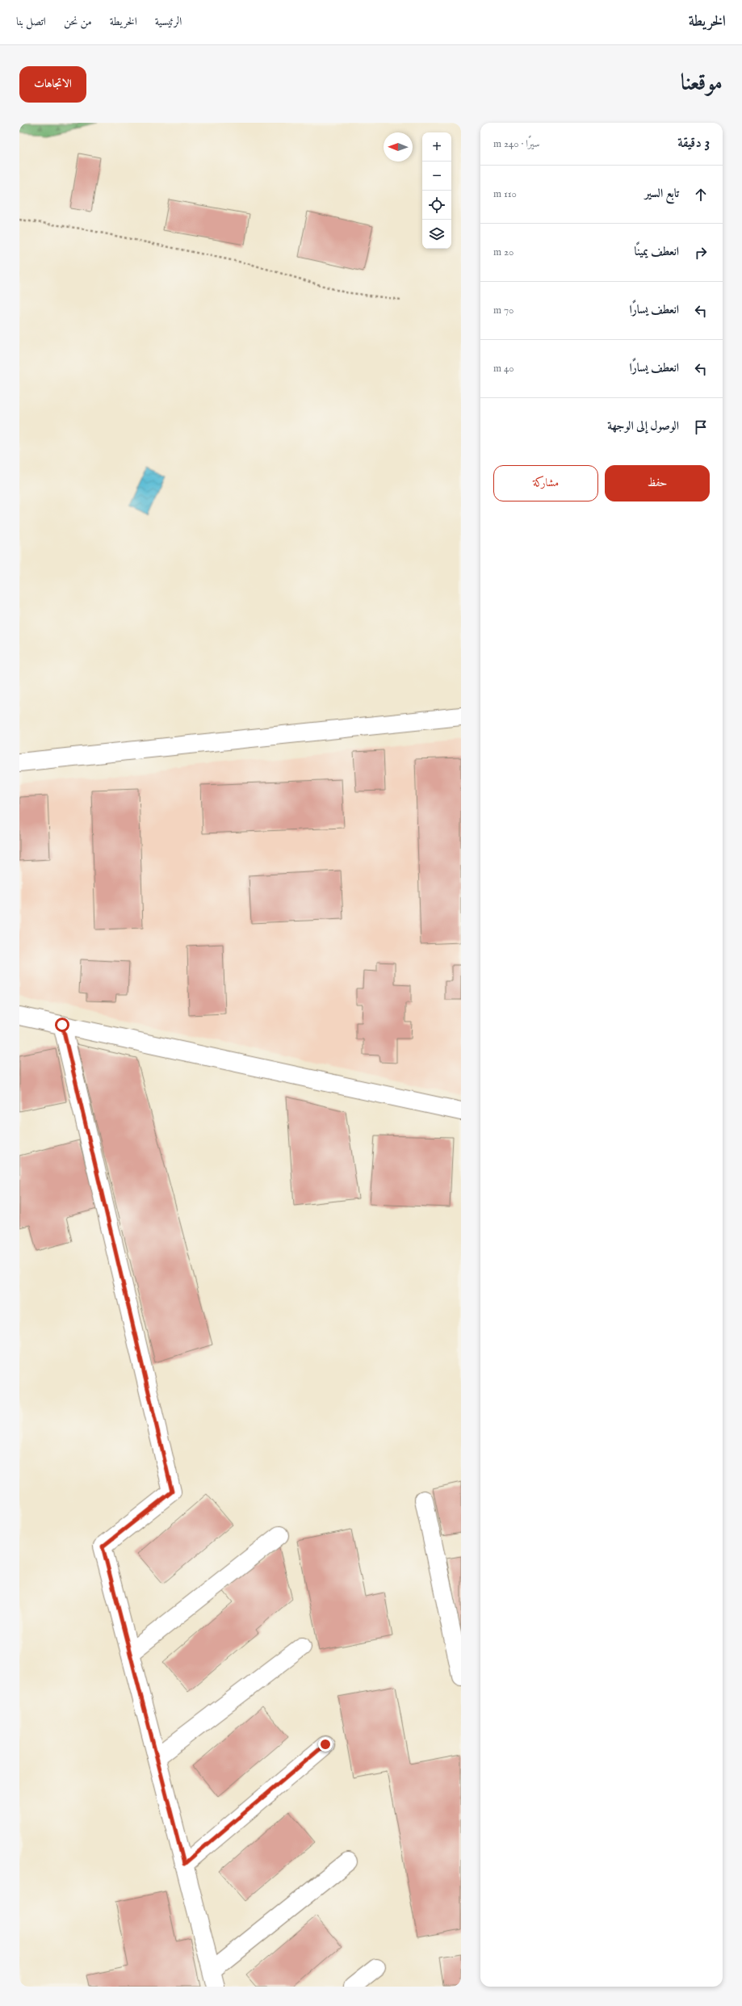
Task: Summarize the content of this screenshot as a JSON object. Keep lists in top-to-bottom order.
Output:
{
  "north": "left",
  "page": {
    "header": "الخريطة",
    "nav": [
      "الرئيسية",
      "الخريطة",
      "من نحن",
      "اتصل بنا"
    ],
    "title": "موقعنا",
    "buttons": [
      "الاتجاهات",
      ["حفظ", "مشاركة"]
    ],
    "heading": ["3 دقيقة", "سيرًا · 240 m"],
    "map_buttons": ["+", "−"],
    "list": [
      ["تابع السير", "110 m"],
      ["انعطف يمينًا", "20 m"],
      ["انعطف يسارًا", "70 m"],
      ["انعطف يسارًا", "40 m"],
      "الوصول إلى الوجهة"
    ]
  }
}
